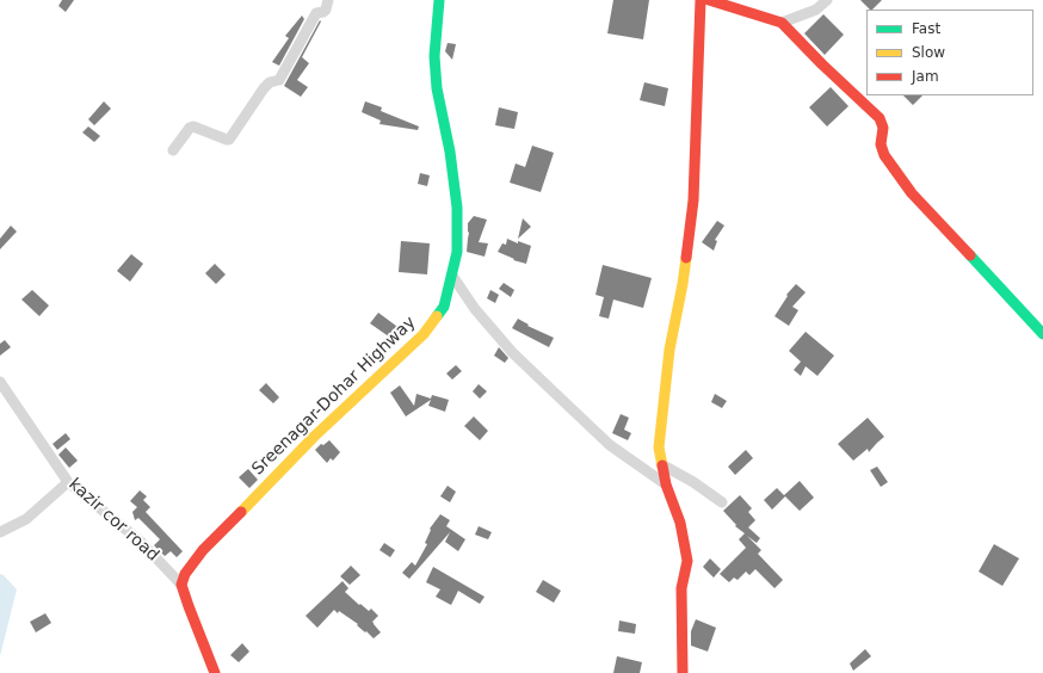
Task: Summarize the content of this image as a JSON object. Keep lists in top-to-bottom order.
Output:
{
  "streets": {
    "street": ["Sreenagar-Dohar Highway", "kazir cor road"]
  },
  "crossings": [
    ["Sreenagar-Dohar Highway", "kazir cor road"]
  ],
  "legend": ["Fast", "Slow", "Jam"]
}
